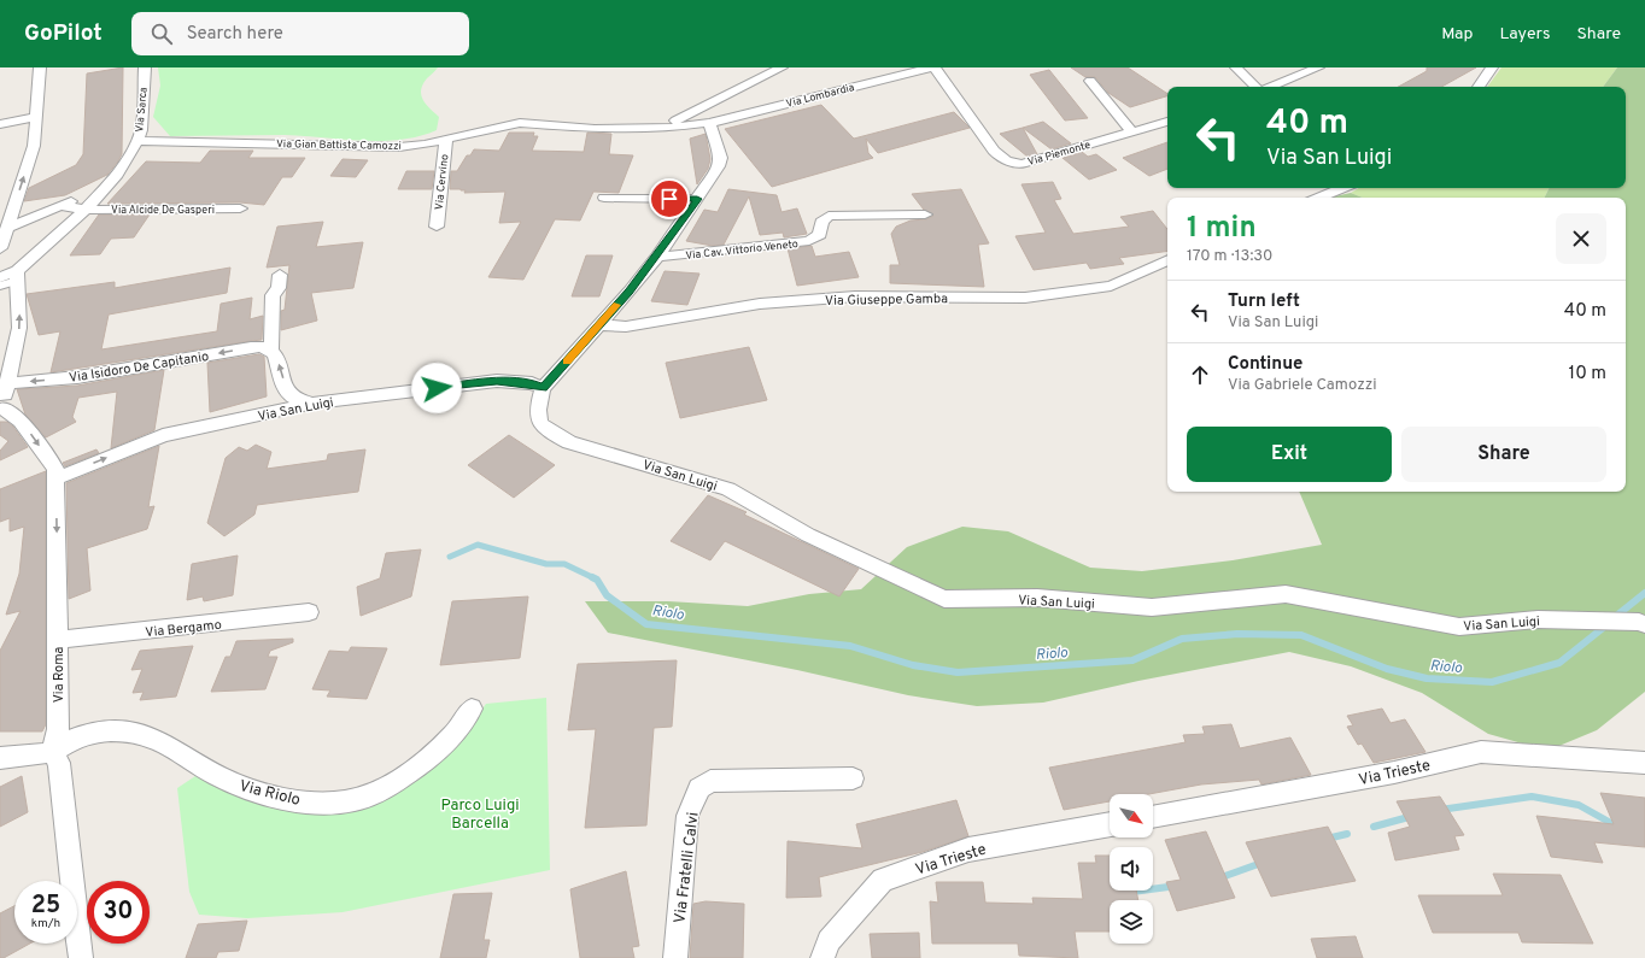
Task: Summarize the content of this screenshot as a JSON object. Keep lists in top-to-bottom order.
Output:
{
  "streets": {
    "street": [
      "Via Lombardia",
      "Via Sarca",
      "Via Gian Battista Camozzi",
      "Via Piemonte",
      "Via Cervino",
      "Via Alcide De Gasperi",
      "Via Cav. Vittorio Veneto",
      "Via Giuseppe Gamba",
      "Via Isidoro De Capitanio",
      "Via San Luigi",
      "Via Bergamo",
      "Via Roma",
      "Via Trieste",
      "Via Riolo",
      "Via Fratelli Calvi"
    ]
  },
  "crossings": [
    ["Via Lombardia", "Via Gian Battista Camozzi"],
    ["Via Lombardia", "Via Piemonte"],
    ["Via Sarca", "Via Gian Battista Camozzi"],
    ["Via Sarca", "Via Alcide De Gasperi"],
    ["Via Gian Battista Camozzi", "Via Cervino"],
    ["Via San Luigi", "Via Roma"],
    ["Via Bergamo", "Via Roma"],
    ["Via Roma", "Via Riolo"]
  ],
  "one_way": ["Via Isidoro De Capitanio", "Via Roma"],
  "water": ["Riolo"],
  "parks": ["Parco Luigi Barcella"],
  "north": "bottom right",
  "page": {
    "header": "GoPilot",
    "search": "Search here",
    "nav": ["Map", "Layers", "Share"],
    "turn": ["40 m", "Via San Luigi"],
    "heading": ["1 min", "170 m · 13:30"],
    "list": [
      {
        "name": "Turn left",
        "note": "Via San Luigi",
        "value": "40 m"
      },
      {
        "name": "Continue",
        "note": "Via Gabriele Camozzi",
        "value": "10 m"
      }
    ],
    "buttons": ["Exit", "Share"],
    "speed": "25 km/h",
    "limit": "30"
  }
}
